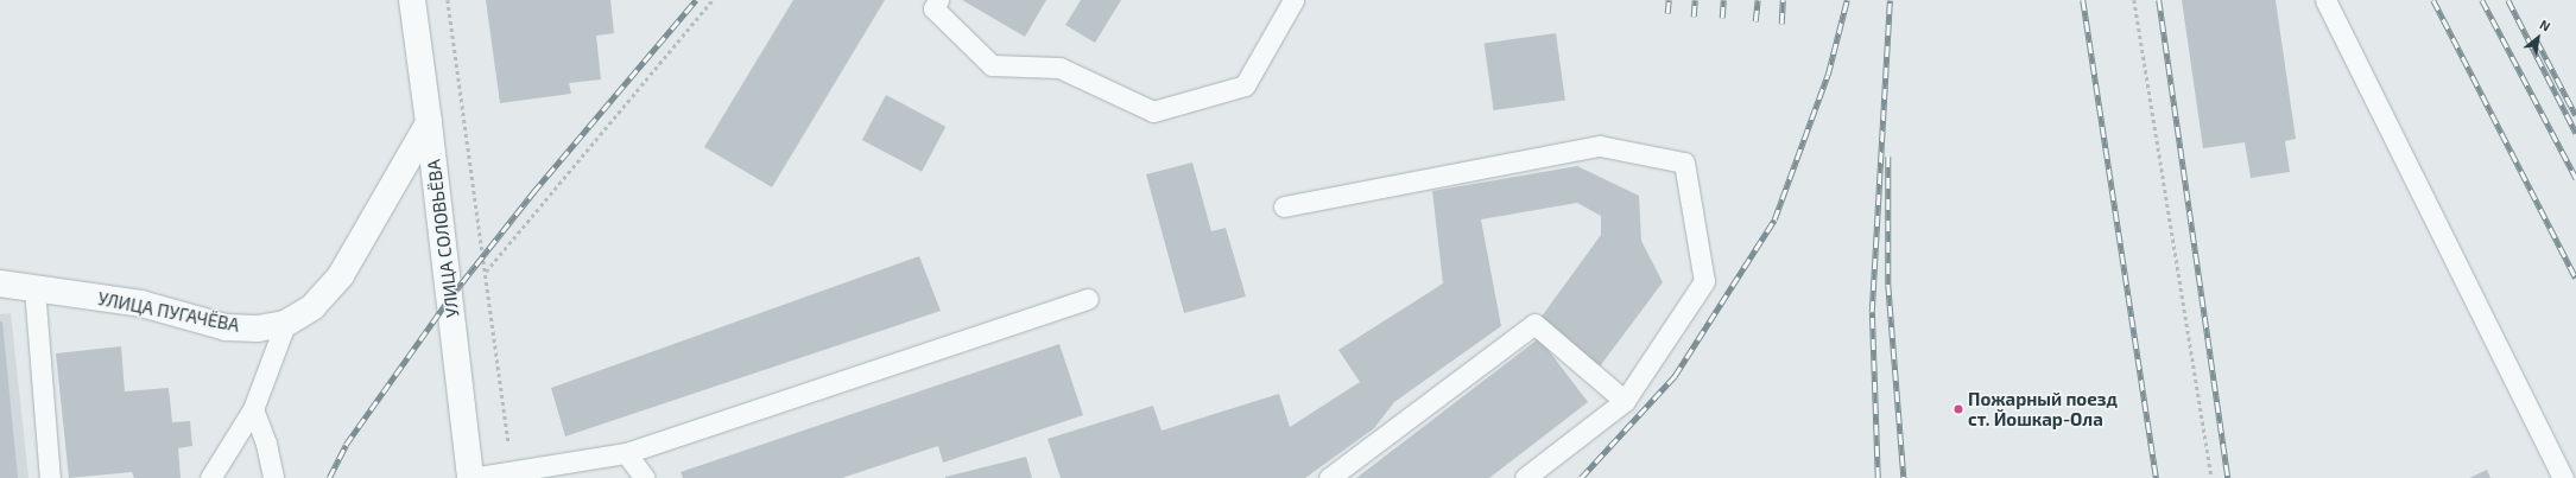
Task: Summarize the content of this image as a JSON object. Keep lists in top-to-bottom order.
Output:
{
  "streets": {
    "street": ["УЛИЦА СОЛОВЬЁВА", "УЛИЦА ПУГАЧЁВА"]
  },
  "crossings": [
    ["УЛИЦА СОЛОВЬЁВА", "УЛИЦА ПУГАЧЁВА"]
  ],
  "places": ["Пожарный поезд ст. Йошкар-Ола"],
  "north": "top right"
}
